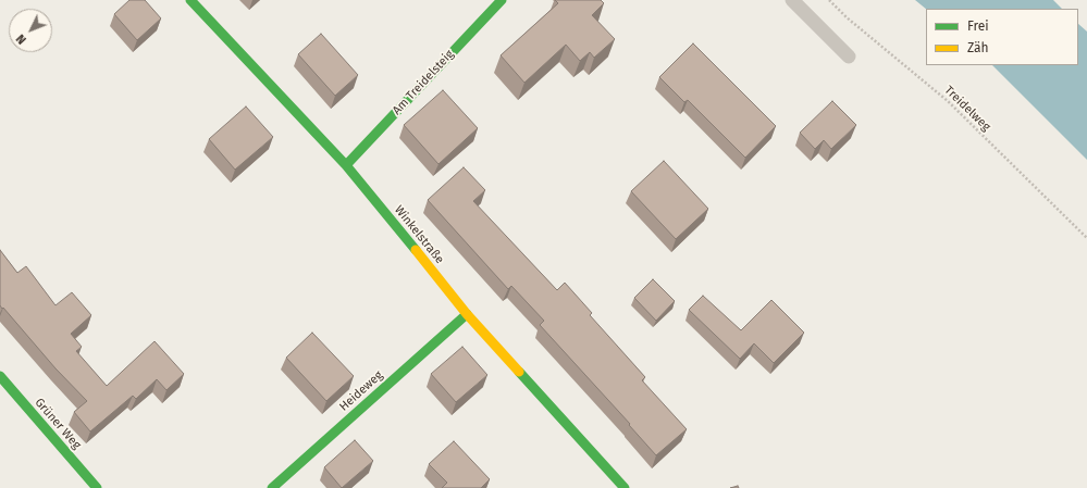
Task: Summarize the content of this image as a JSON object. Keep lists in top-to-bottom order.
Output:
{
  "streets": {
    "street": [
      "Am Treidelsteig",
      "Winkelstraße",
      "Heideweg",
      "Grüner Weg"
    ],
    "path": ["Treidelweg"]
  },
  "crossings": [
    ["Am Treidelsteig", "Winkelstraße"],
    ["Winkelstraße", "Heideweg"]
  ],
  "legend": ["Frei", "Zäh"],
  "north": "bottom left"
}
